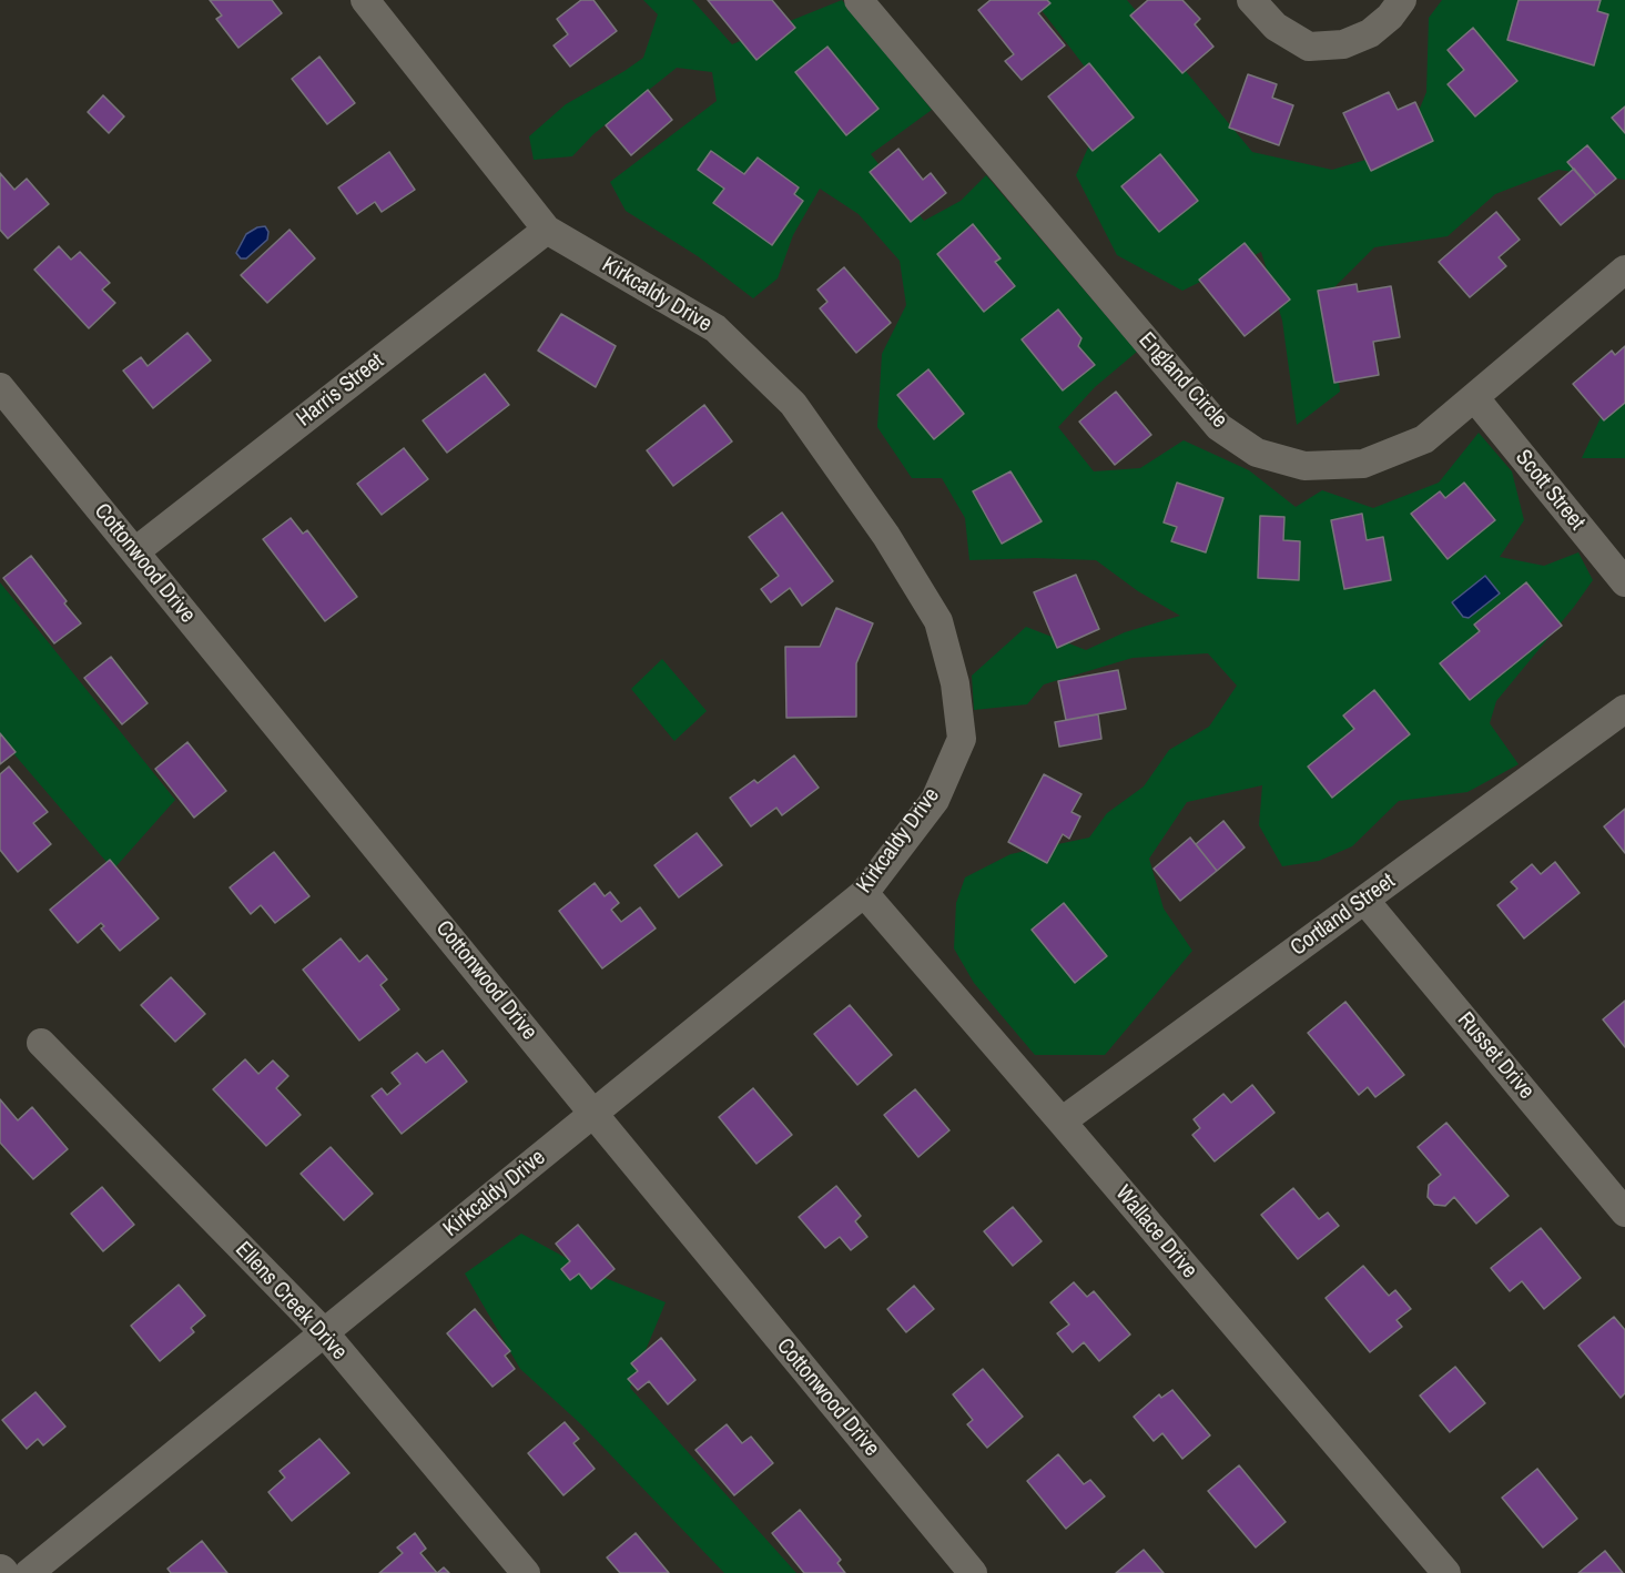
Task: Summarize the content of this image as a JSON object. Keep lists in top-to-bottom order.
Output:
{
  "streets": {
    "street": [
      "Kirkcaldy Drive",
      "England Circle",
      "Harris Street",
      "Scott Street",
      "Cottonwood Drive",
      "Cortland Street",
      "Russet Drive",
      "Wallace Drive",
      "Ellens Creek Drive"
    ]
  },
  "crossings": [
    ["Kirkcaldy Drive", "Harris Street"],
    ["Kirkcaldy Drive", "Cottonwood Drive"],
    ["Kirkcaldy Drive", "Wallace Drive"],
    ["Kirkcaldy Drive", "Ellens Creek Drive"],
    ["England Circle", "Scott Street"],
    ["Harris Street", "Cottonwood Drive"],
    ["Cortland Street", "Russet Drive"],
    ["Cortland Street", "Wallace Drive"]
  ]
}
